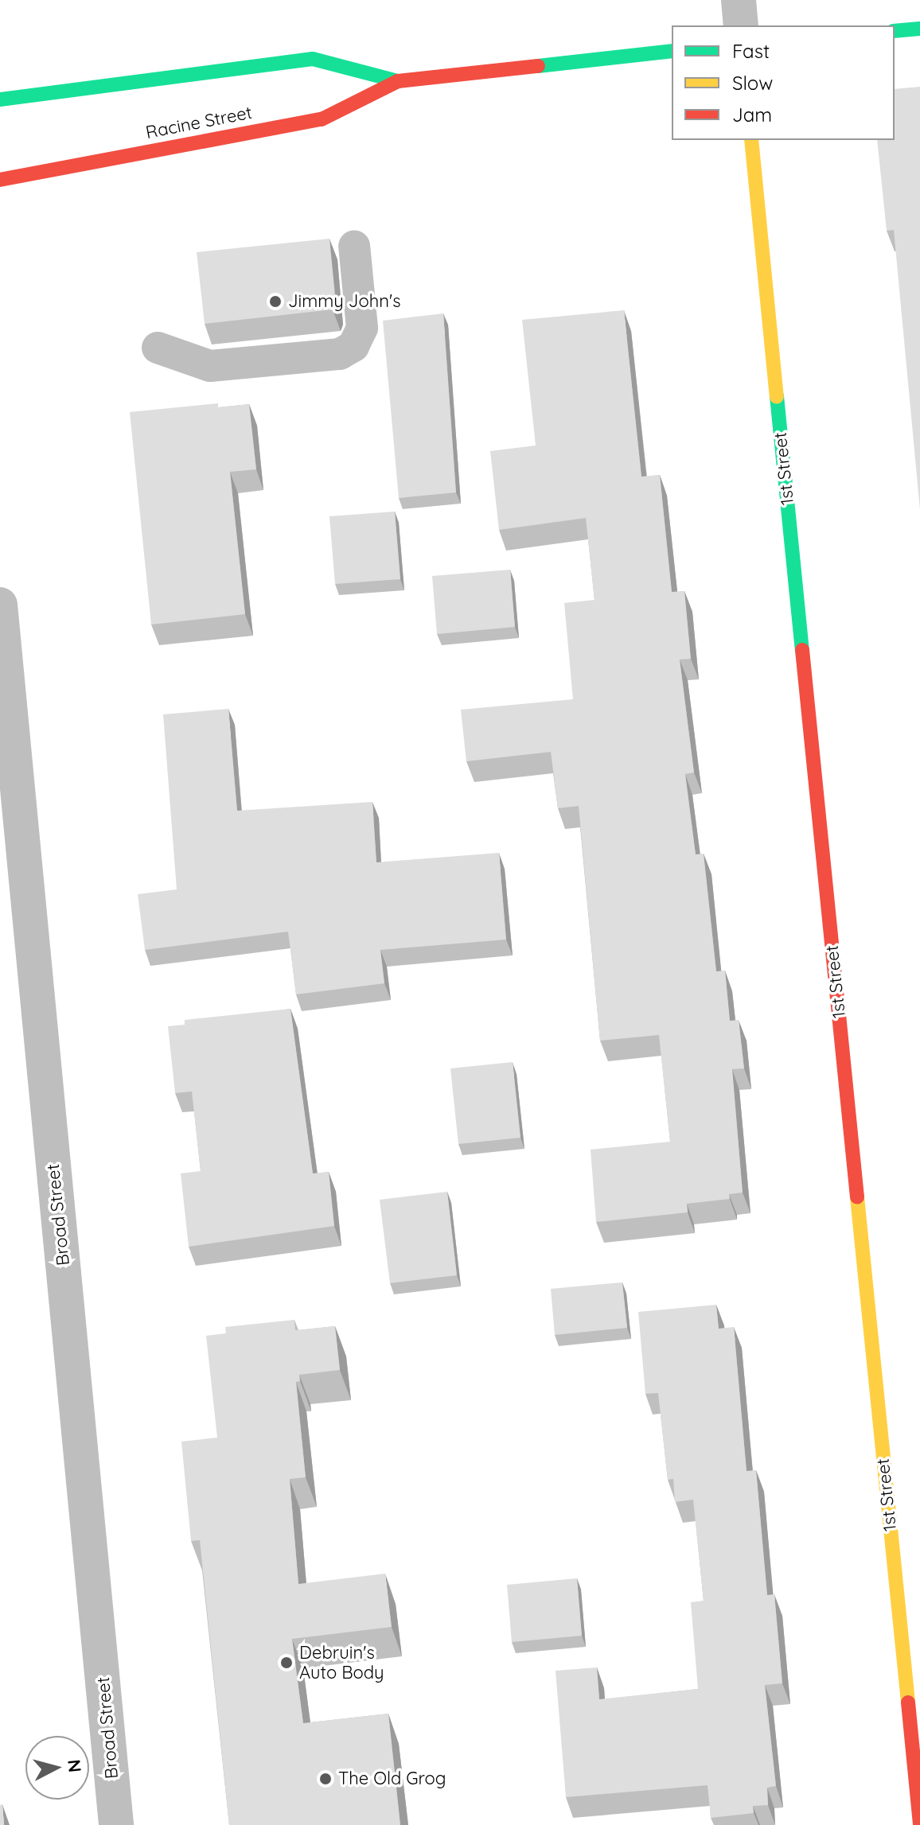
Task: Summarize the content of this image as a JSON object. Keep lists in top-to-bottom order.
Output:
{
  "streets": {
    "street": ["Racine Street", "1st Street", "Broad Street"]
  },
  "places": ["Jimmy John's", "Debruin's Auto Body", "The Old Grog"],
  "legend": ["Fast", "Slow", "Jam"],
  "north": "right"
}
